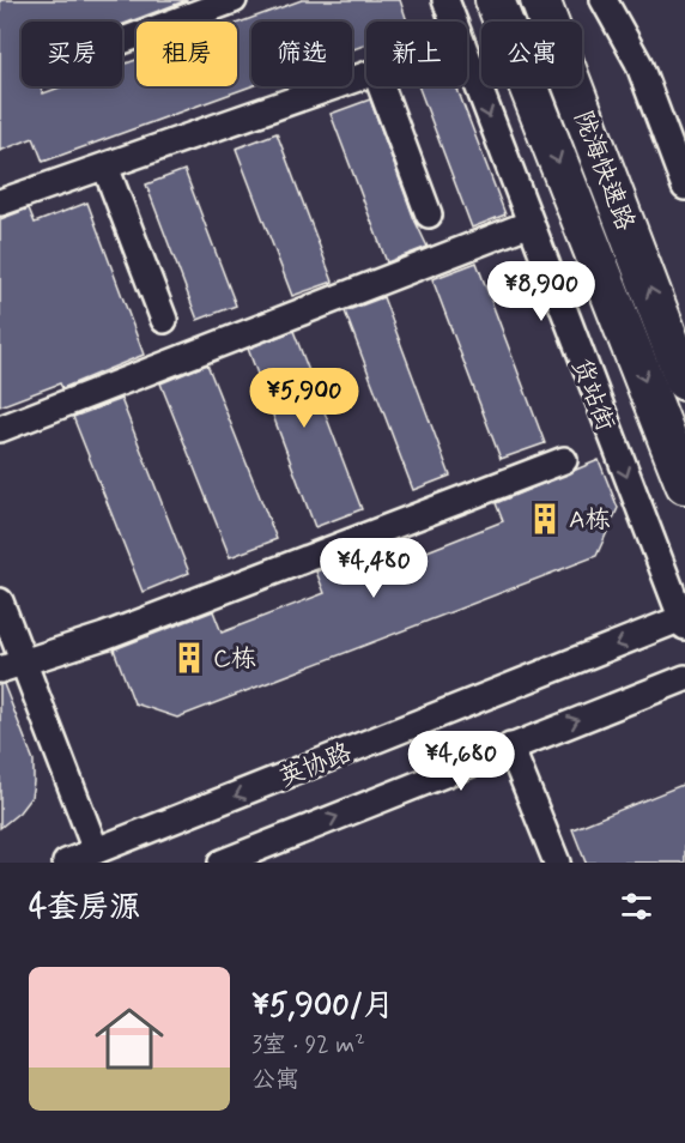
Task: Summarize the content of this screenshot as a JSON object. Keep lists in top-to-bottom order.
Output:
{
  "streets": {
    "highway": ["陇海快速路"],
    "street": ["货站街", "英协路"]
  },
  "crossings": [
    ["货站街", "英协路"]
  ],
  "places": {
    "building": ["A栋", "C栋"]
  },
  "page": {
    "chip": [
      "买房",
      "租房",
      "筛选",
      "新上",
      "公寓"
    ],
    "price": [
      "¥8,900",
      "¥5,900",
      "¥4,480",
      "¥4,680"
    ],
    "heading": "4套房源",
    "list": [
      {
        "name": "¥5,900/月",
        "note": "3室 · 92 m² · 公寓"
      }
    ]
  }
}
